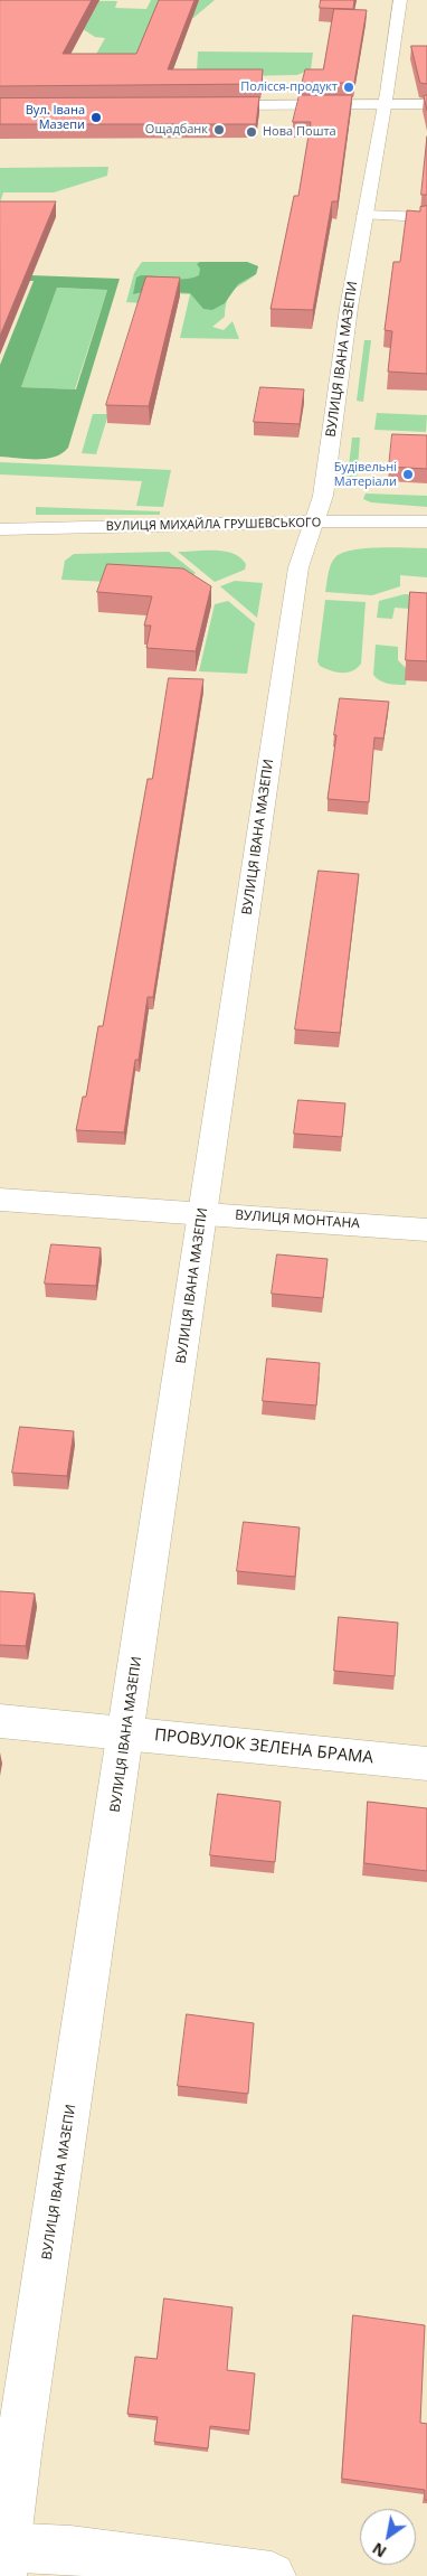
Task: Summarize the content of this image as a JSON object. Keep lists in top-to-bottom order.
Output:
{
  "streets": {
    "main road": [
      "ВУЛИЦЯ ІВАНА МАЗЕПИ",
      "ВУЛИЦЯ МИХАЙЛА ГРУШЕВСЬКОГО",
      "ВУЛИЦЯ МОНТАНА",
      "ПРОВУЛОК ЗЕЛЕНА БРАМА"
    ]
  },
  "crossings": [
    ["ВУЛИЦЯ ІВАНА МАЗЕПИ", "ВУЛИЦЯ МИХАЙЛА ГРУШЕВСЬКОГО"],
    ["ВУЛИЦЯ ІВАНА МАЗЕПИ", "ВУЛИЦЯ МОНТАНА"],
    ["ВУЛИЦЯ ІВАНА МАЗЕПИ", "ПРОВУЛОК ЗЕЛЕНА БРАМА"]
  ],
  "places": [
    "Полісся-продукт",
    "Вул. Івана Мазепи",
    "Ощадбанк",
    "Нова Пошта",
    "Будівельні Матеріали"
  ],
  "north": "bottom left"
}
